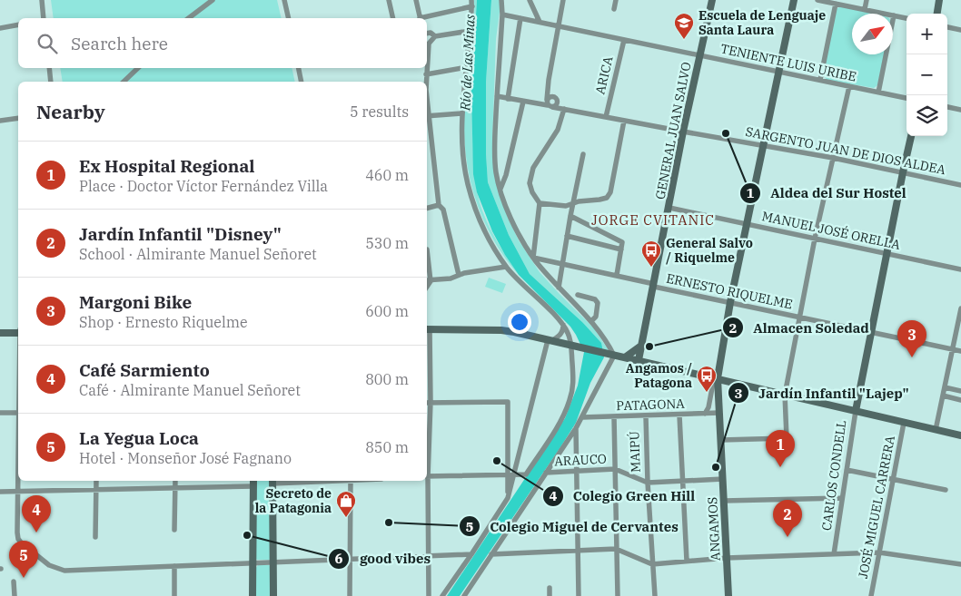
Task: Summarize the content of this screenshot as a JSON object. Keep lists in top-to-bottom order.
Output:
{
  "streets": {
    "street": [
      "TENIENTE LUIS URIBE",
      "ARICA",
      "GENERAL JUAN SALVO",
      "SARGENTO JUAN DE DIOS ALDEA",
      "MANUEL JOSÉ ORELLA",
      "ERNESTO RIQUELME",
      "PATAGONA",
      "MAIPÚ",
      "ARAUCO",
      "CARLOS CONDELL",
      "JOSÉ MIGUEL CARRERA",
      "ANGAMOS"
    ]
  },
  "crossings": [
    ["TENIENTE LUIS URIBE", "ARICA"],
    ["TENIENTE LUIS URIBE", "GENERAL JUAN SALVO"],
    ["TENIENTE LUIS URIBE", "ANGAMOS"],
    ["ARICA", "SARGENTO JUAN DE DIOS ALDEA"],
    ["GENERAL JUAN SALVO", "SARGENTO JUAN DE DIOS ALDEA"],
    ["GENERAL JUAN SALVO", "MANUEL JOSÉ ORELLA"],
    ["GENERAL JUAN SALVO", "ERNESTO RIQUELME"],
    ["SARGENTO JUAN DE DIOS ALDEA", "CARLOS CONDELL"],
    ["SARGENTO JUAN DE DIOS ALDEA", "ANGAMOS"],
    ["MANUEL JOSÉ ORELLA", "CARLOS CONDELL"],
    ["MANUEL JOSÉ ORELLA", "ANGAMOS"],
    ["ERNESTO RIQUELME", "CARLOS CONDELL"],
    ["ERNESTO RIQUELME", "ANGAMOS"],
    ["PATAGONA", "MAIPÚ"],
    ["PATAGONA", "ANGAMOS"],
    ["MAIPÚ", "ARAUCO"],
    ["ARAUCO", "ANGAMOS"]
  ],
  "districts": ["JORGE CVITANIC"],
  "water": ["Río de Las Minas"],
  "places": {
    "school or university": ["Escuela de Lenguaje Santa Laura"],
    "other": [
      "Aldea del Sur Hostel",
      "Almacen Soledad",
      "Colegio Green Hill",
      "Jardín Infantil \"Lajep\"",
      "Colegio Miguel de Cervantes",
      "good vibes"
    ],
    "bus stop": ["General Salvo / Riquelme", "Angamos / Patagona"],
    "shop": ["Secreto de la Patagonia"]
  },
  "north": "top right",
  "page": {
    "map_buttons": ["+", "−"],
    "search": "Search here",
    "heading": ["Nearby", "5 results"],
    "list": [
      {
        "mark": "1",
        "name": "Ex Hospital Regional",
        "note": "Place · Doctor Víctor Fernández Villa",
        "value": "460 m"
      },
      {
        "mark": "2",
        "name": "Jardín Infantil \"Disney\"",
        "note": "School · Almirante Manuel Señoret",
        "value": "530 m"
      },
      {
        "mark": "3",
        "name": "Margoni Bike",
        "note": "Shop · Ernesto Riquelme",
        "value": "600 m"
      },
      {
        "mark": "4",
        "name": "Café Sarmiento",
        "note": "Café · Almirante Manuel Señoret",
        "value": "800 m"
      },
      {
        "mark": "5",
        "name": "La Yegua Loca",
        "note": "Hotel · Monseñor José Fagnano",
        "value": "850 m"
      }
    ],
    "pins": [
      "3",
      "1",
      "4",
      "2",
      "5"
    ]
  }
}
